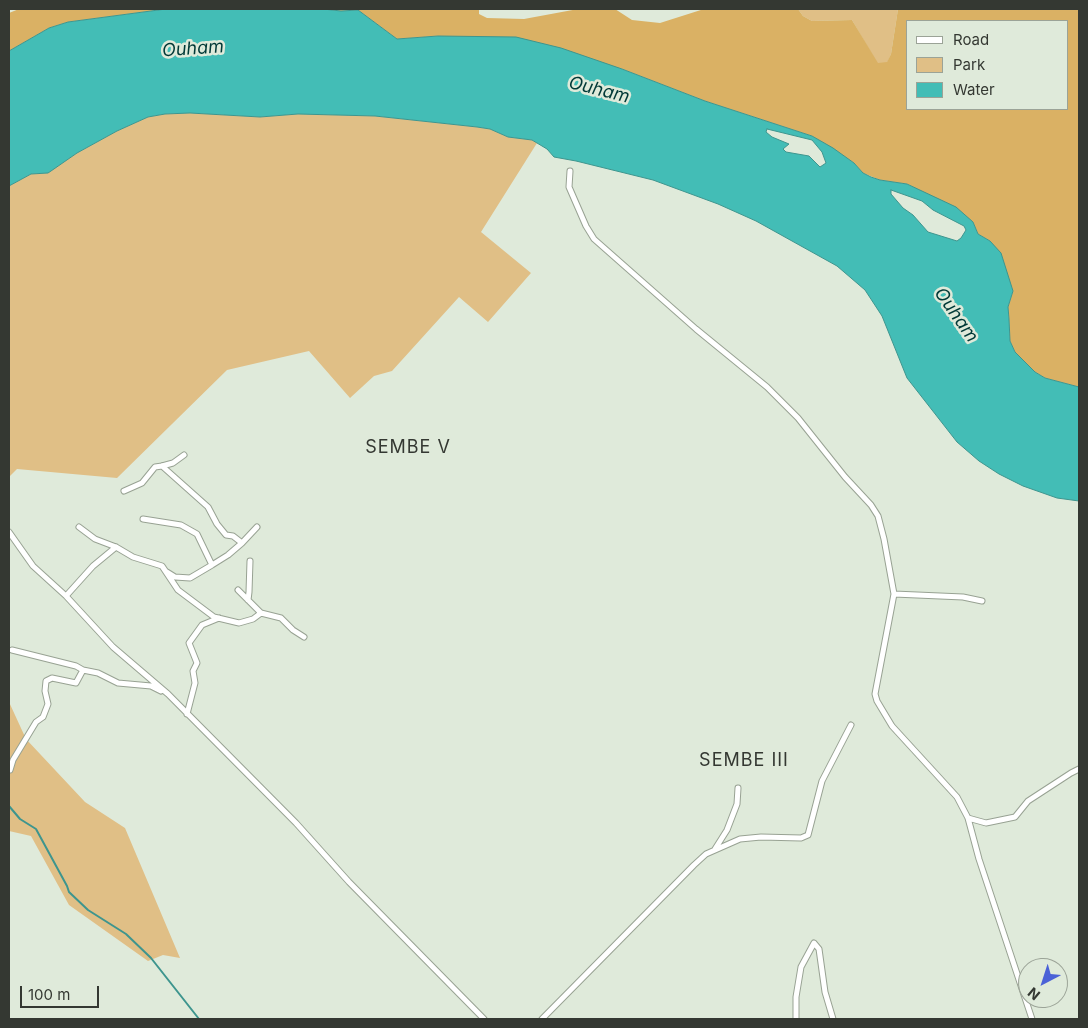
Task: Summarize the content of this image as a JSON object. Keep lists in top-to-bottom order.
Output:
{
  "districts": ["SEMBE V", "SEMBE III"],
  "water": ["Ouham"],
  "legend": ["Road", "Park", "Water"],
  "scale_bar": "100 m",
  "north": "bottom left"
}
